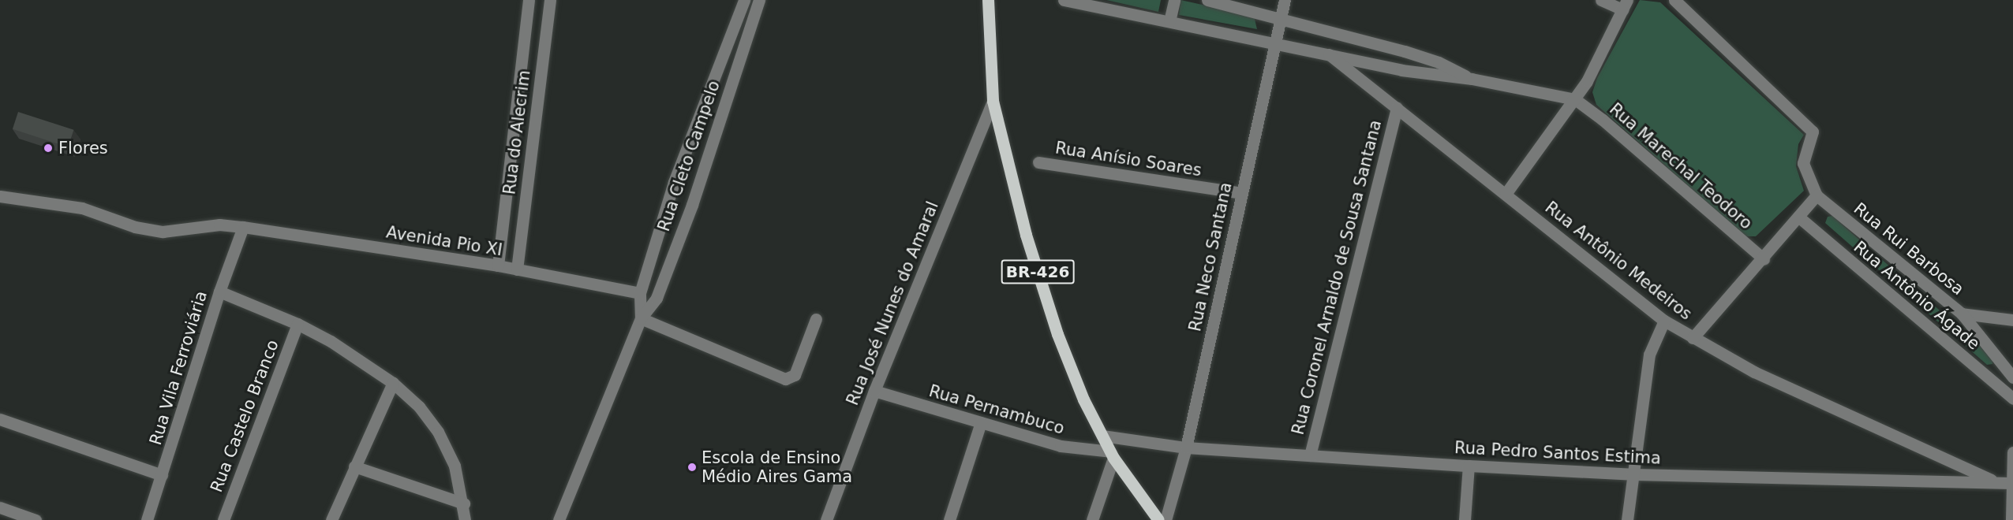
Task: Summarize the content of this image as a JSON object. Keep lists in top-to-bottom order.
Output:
{
  "streets": {
    "main road": ["BR-426"],
    "street": [
      "Rua do Alecrim",
      "Rua Cleto Campelo",
      "Rua Anísio Soares",
      "Rua Marechal Teodoro",
      "Avenida Pio XI",
      "Rua Rui Barbosa",
      "Rua Neco Santana",
      "Rua Antônio Medeiros",
      "Rua Coronel Arnaldo de Sousa Santana",
      "Rua Antônio Ágade",
      "Rua José Nunes do Amaral",
      "Rua Vila Ferroviária",
      "Rua Pernambuco",
      "Rua Castelo Branco",
      "Rua Pedro Santos Estima"
    ]
  },
  "crossings": [
    ["Rua do Alecrim", "Avenida Pio XI"],
    ["Rua Cleto Campelo", "Avenida Pio XI"],
    ["Rua Anísio Soares", "Rua Neco Santana"],
    ["Avenida Pio XI", "Rua Vila Ferroviária"],
    ["Rua Rui Barbosa", "Rua Antônio Ágade"],
    ["Rua Neco Santana", "Rua Pedro Santos Estima"],
    ["Rua Antônio Medeiros", "Rua Coronel Arnaldo de Sousa Santana"],
    ["Rua Antônio Medeiros", "Rua Pedro Santos Estima"],
    ["BR-426", "Rua José Nunes do Amaral"],
    ["BR-426", "Rua Pernambuco"],
    ["BR-426", "Rua Pedro Santos Estima"],
    ["Rua Coronel Arnaldo de Sousa Santana", "Rua Pedro Santos Estima"],
    ["Rua José Nunes do Amaral", "Rua Pernambuco"]
  ],
  "places": ["Flores", "Escola de Ensino Médio Aires Gama"]
}
